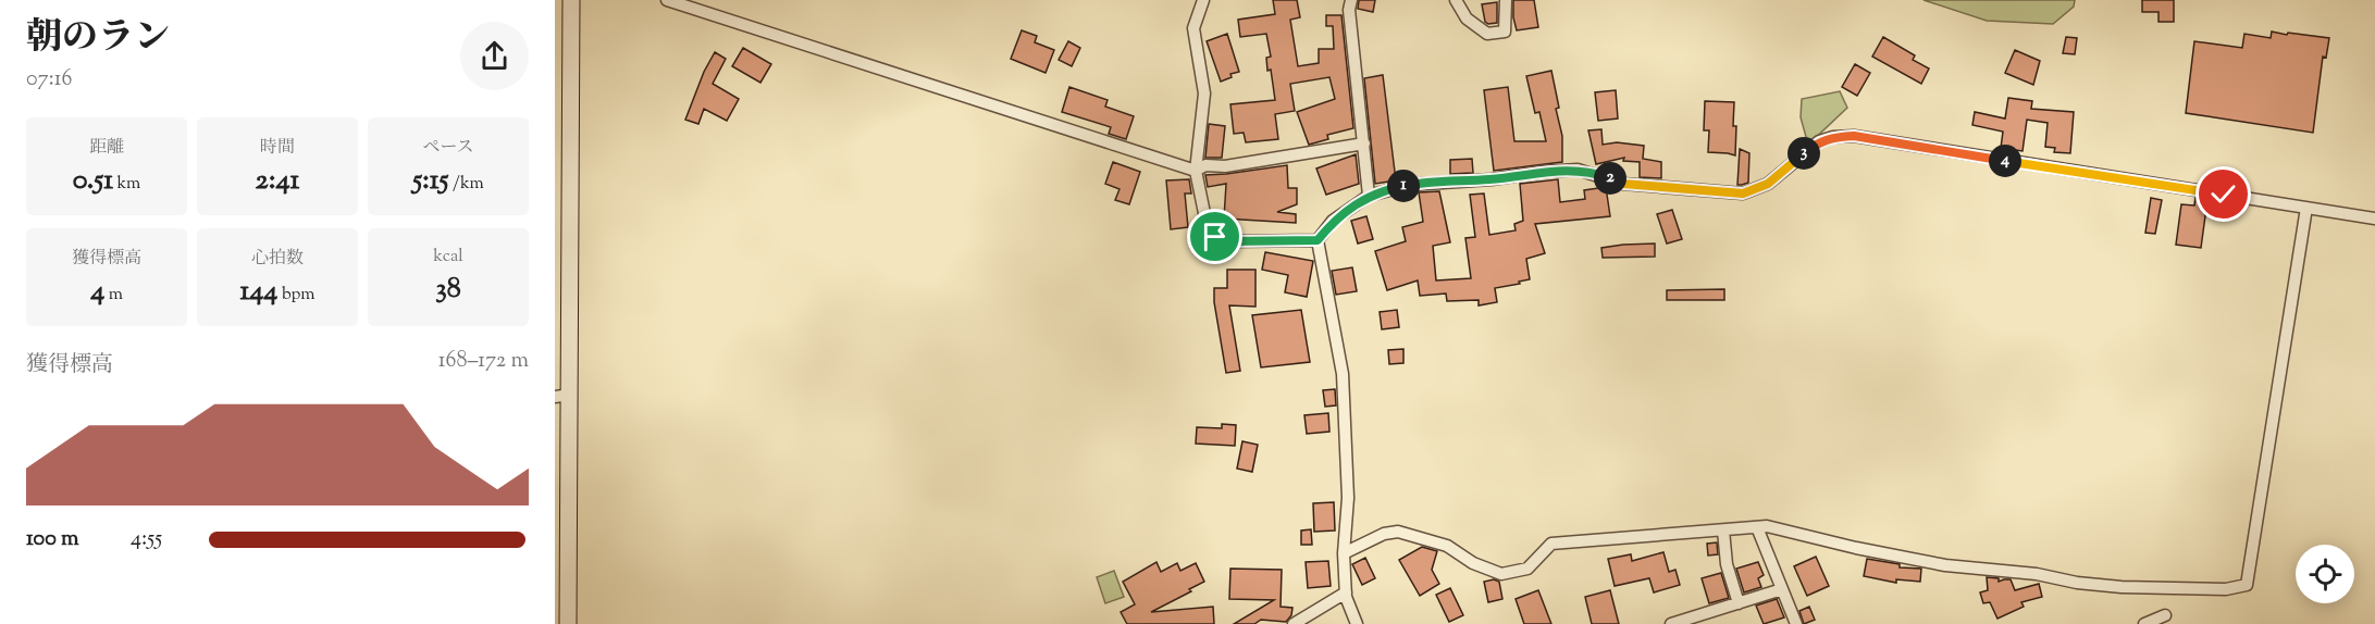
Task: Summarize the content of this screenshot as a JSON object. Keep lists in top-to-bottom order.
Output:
{
  "page": {
    "heading": ["朝のラン", "07:16"],
    "stats": [
      ["距離", "0.51 km"],
      ["時間", "2:41"],
      ["ペース", "5:15 /km"],
      ["獲得標高", "4 m"],
      ["心拍数", "144 bpm"],
      ["kcal", "38"]
    ],
    "pins": [
      "3",
      "4",
      "2",
      "1"
    ],
    "chart": ["獲得標高", "168–172 m"],
    "list": [
      {
        "name": "100 m",
        "note": "4:55"
      }
    ]
  }
}
